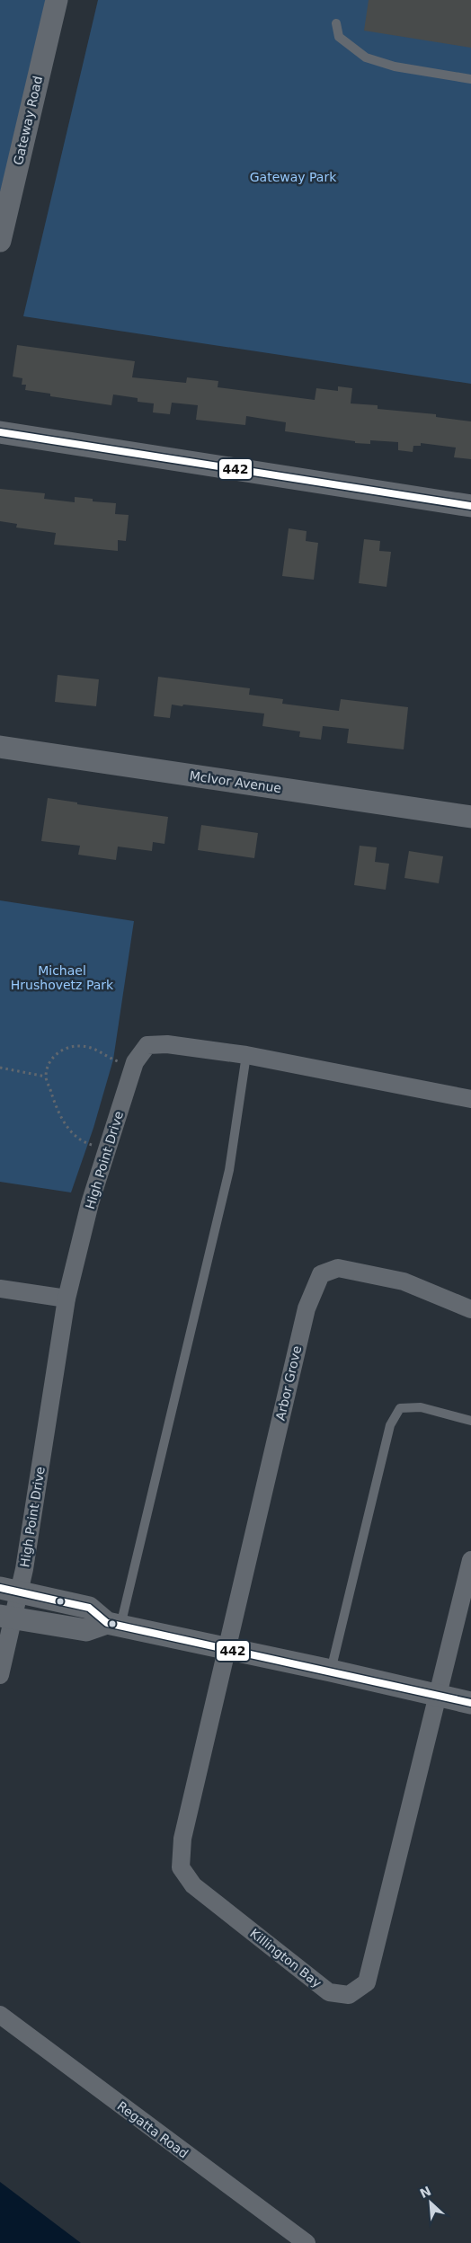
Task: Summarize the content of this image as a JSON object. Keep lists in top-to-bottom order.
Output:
{
  "streets": {
    "street": [
      "Gateway Road",
      "McIvor Avenue",
      "High Point Drive",
      "Arbor Grove",
      "Killington Bay",
      "Regatta Road"
    ]
  },
  "crossings": [
    ["Arbor Grove", "Killington Bay"]
  ],
  "parks": ["Gateway Park", "Michael Hrushovetz Park"],
  "lines": ["transit line 442"],
  "north": "top left"
}
